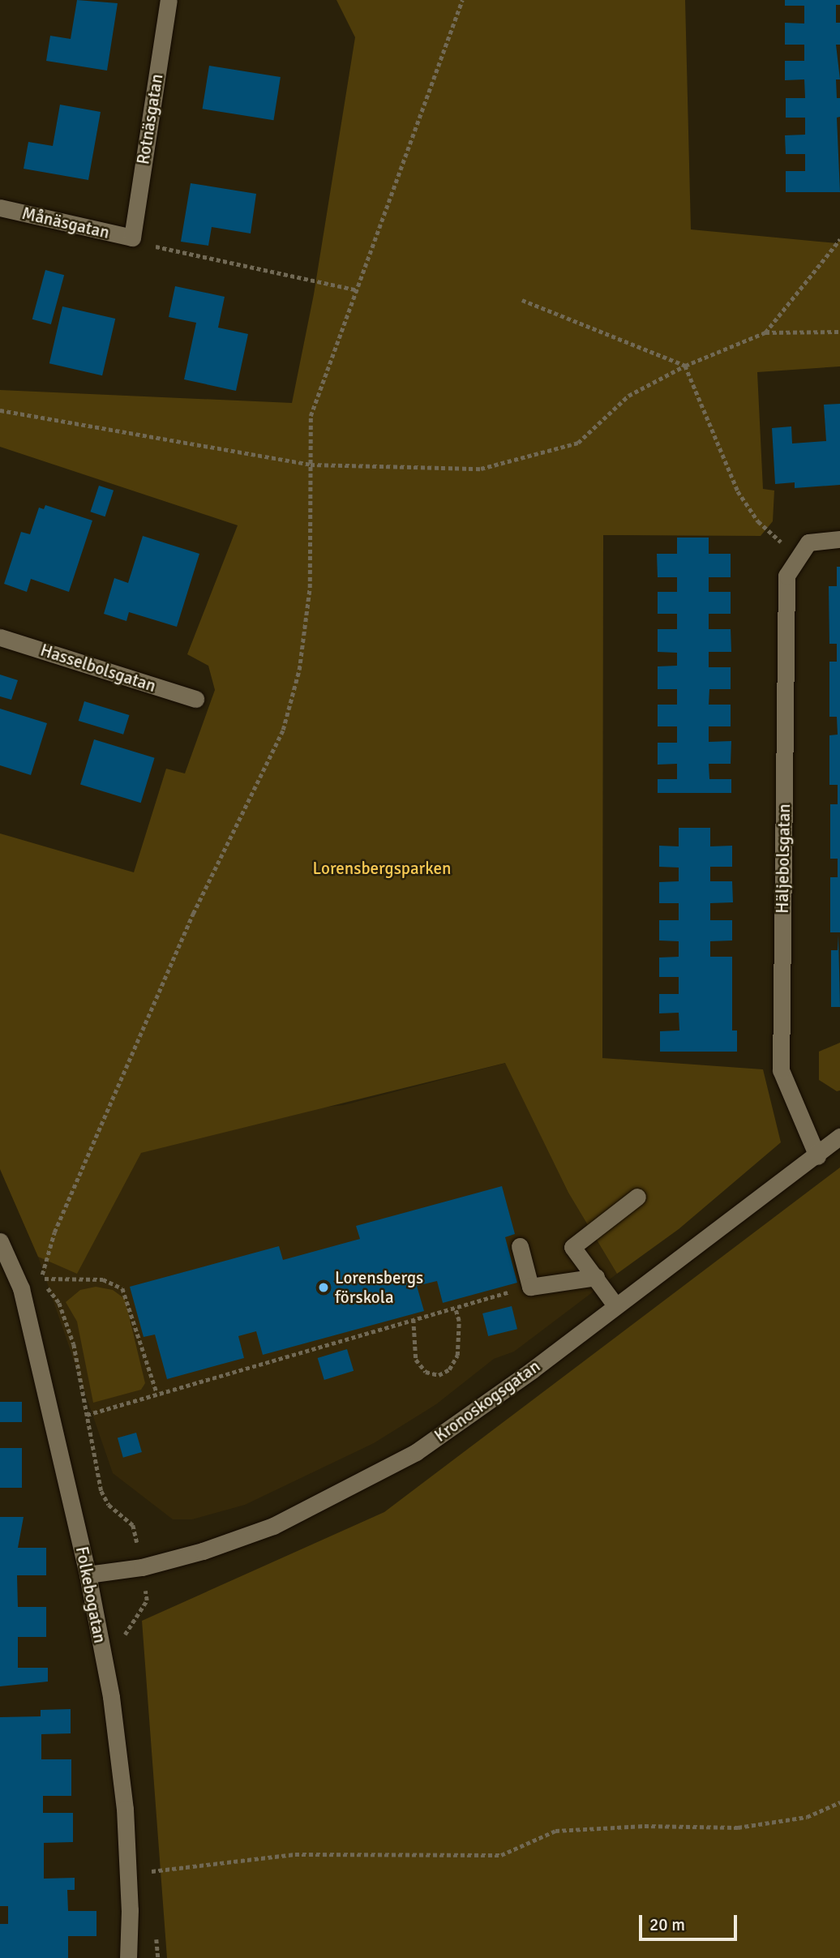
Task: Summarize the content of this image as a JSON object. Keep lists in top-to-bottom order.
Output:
{
  "streets": {
    "street": [
      "Rotnäsgatan",
      "Månäsgatan",
      "Hasselbolsgatan",
      "Häljebolsgatan",
      "Kronoskogsgatan",
      "Folkebogatan"
    ]
  },
  "crossings": [
    ["Rotnäsgatan", "Månäsgatan"],
    ["Häljebolsgatan", "Kronoskogsgatan"],
    ["Kronoskogsgatan", "Folkebogatan"]
  ],
  "parks": ["Lorensbergsparken"],
  "places": ["Lorensbergs förskola"],
  "scale_bar": "20 m"
}
